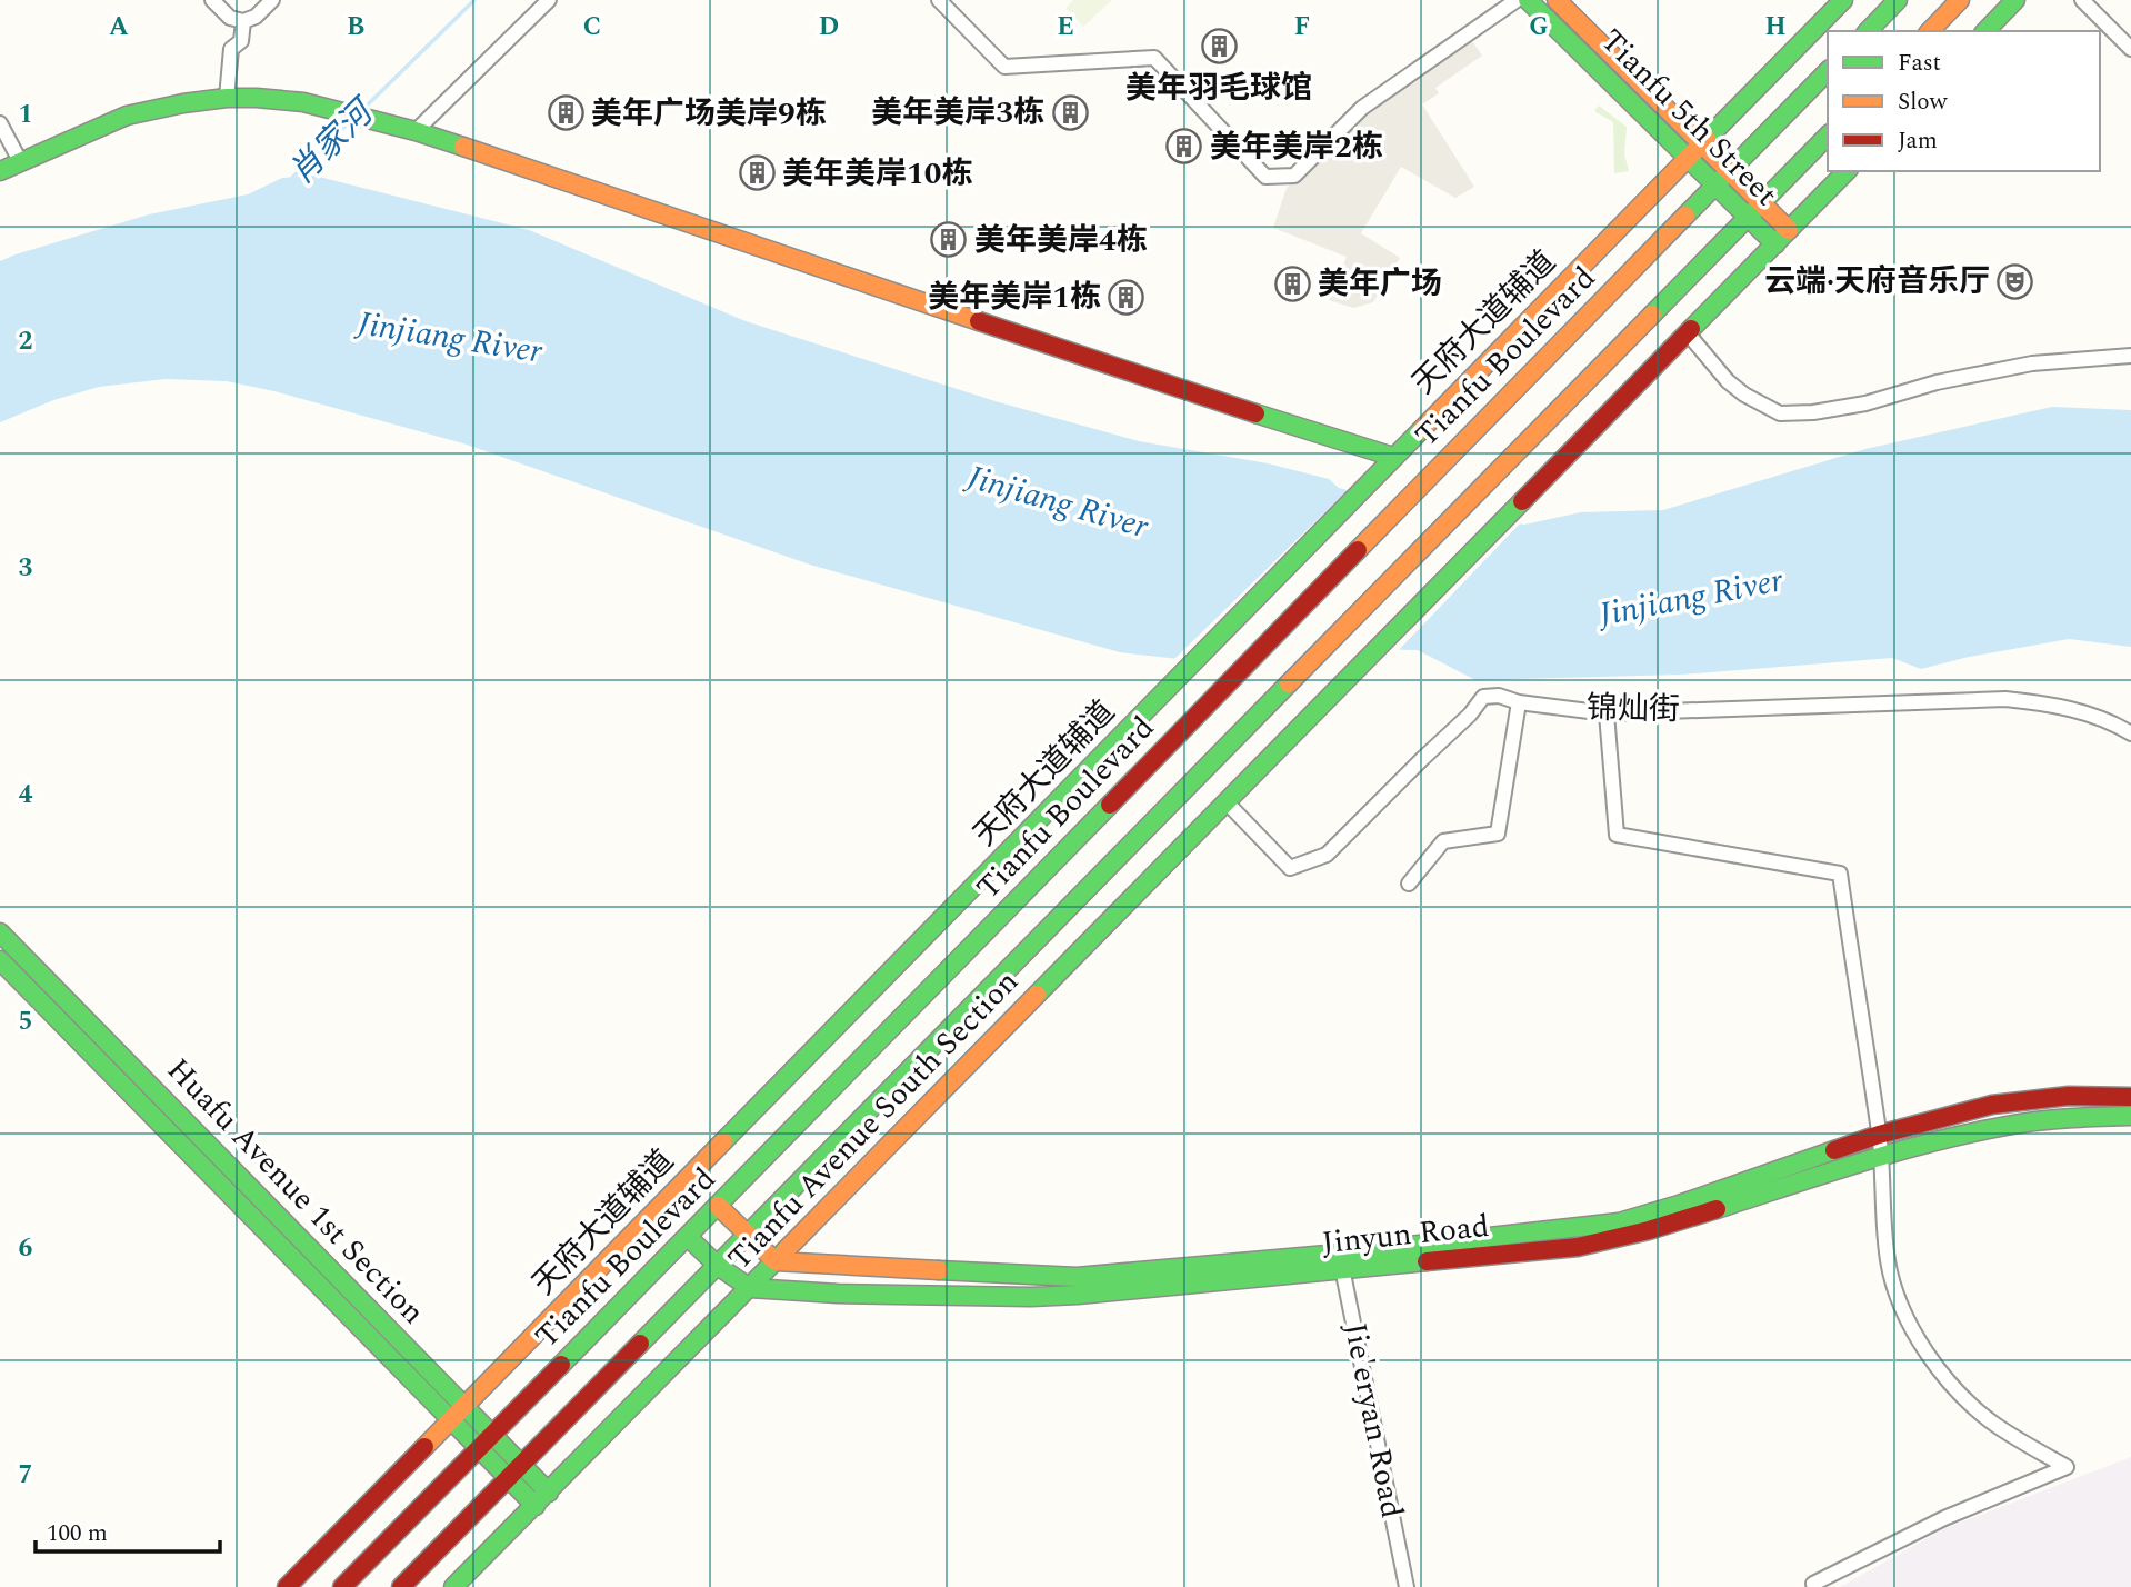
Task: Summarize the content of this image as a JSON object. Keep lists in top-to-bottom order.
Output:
{
  "streets": {
    "street": [
      "Tianfu 5th Street",
      "天府大道辅道",
      "Tianfu Boulevard",
      "锦灿街",
      "Tianfu Avenue South Section",
      "Huafu Avenue 1st Section",
      "Jinyun Road",
      "Jie'eryan Road"
    ]
  },
  "crossings": [
    ["Tianfu 5th Street", "天府大道辅道"],
    ["Tianfu 5th Street", "Tianfu Boulevard"],
    ["天府大道辅道", "Huafu Avenue 1st Section"],
    ["Tianfu Boulevard", "Huafu Avenue 1st Section"],
    ["锦灿街", "Tianfu Avenue South Section"],
    ["Tianfu Avenue South Section", "Huafu Avenue 1st Section"],
    ["Tianfu Avenue South Section", "Jinyun Road"],
    ["Jinyun Road", "Jie'eryan Road"]
  ],
  "water": ["肖家河", "Jinjiang River"],
  "places": {
    "building": [
      "美年羽毛球馆",
      "美年美岸3栋",
      "美年广场美岸9栋",
      "美年美岸2栋",
      "美年美岸10栋",
      "美年美岸4栋",
      "美年广场",
      "美年美岸1栋"
    ],
    "theatre": ["云端·天府音乐厅"]
  },
  "legend": ["Fast", "Slow", "Jam"],
  "scale_bar": "100 m",
  "grid": {
    "columns": [
      "A",
      "B",
      "C",
      "D",
      "E",
      "F",
      "G",
      "H"
    ],
    "rows": [
      "1",
      "2",
      "3",
      "4",
      "5",
      "6",
      "7"
    ]
  }
}
